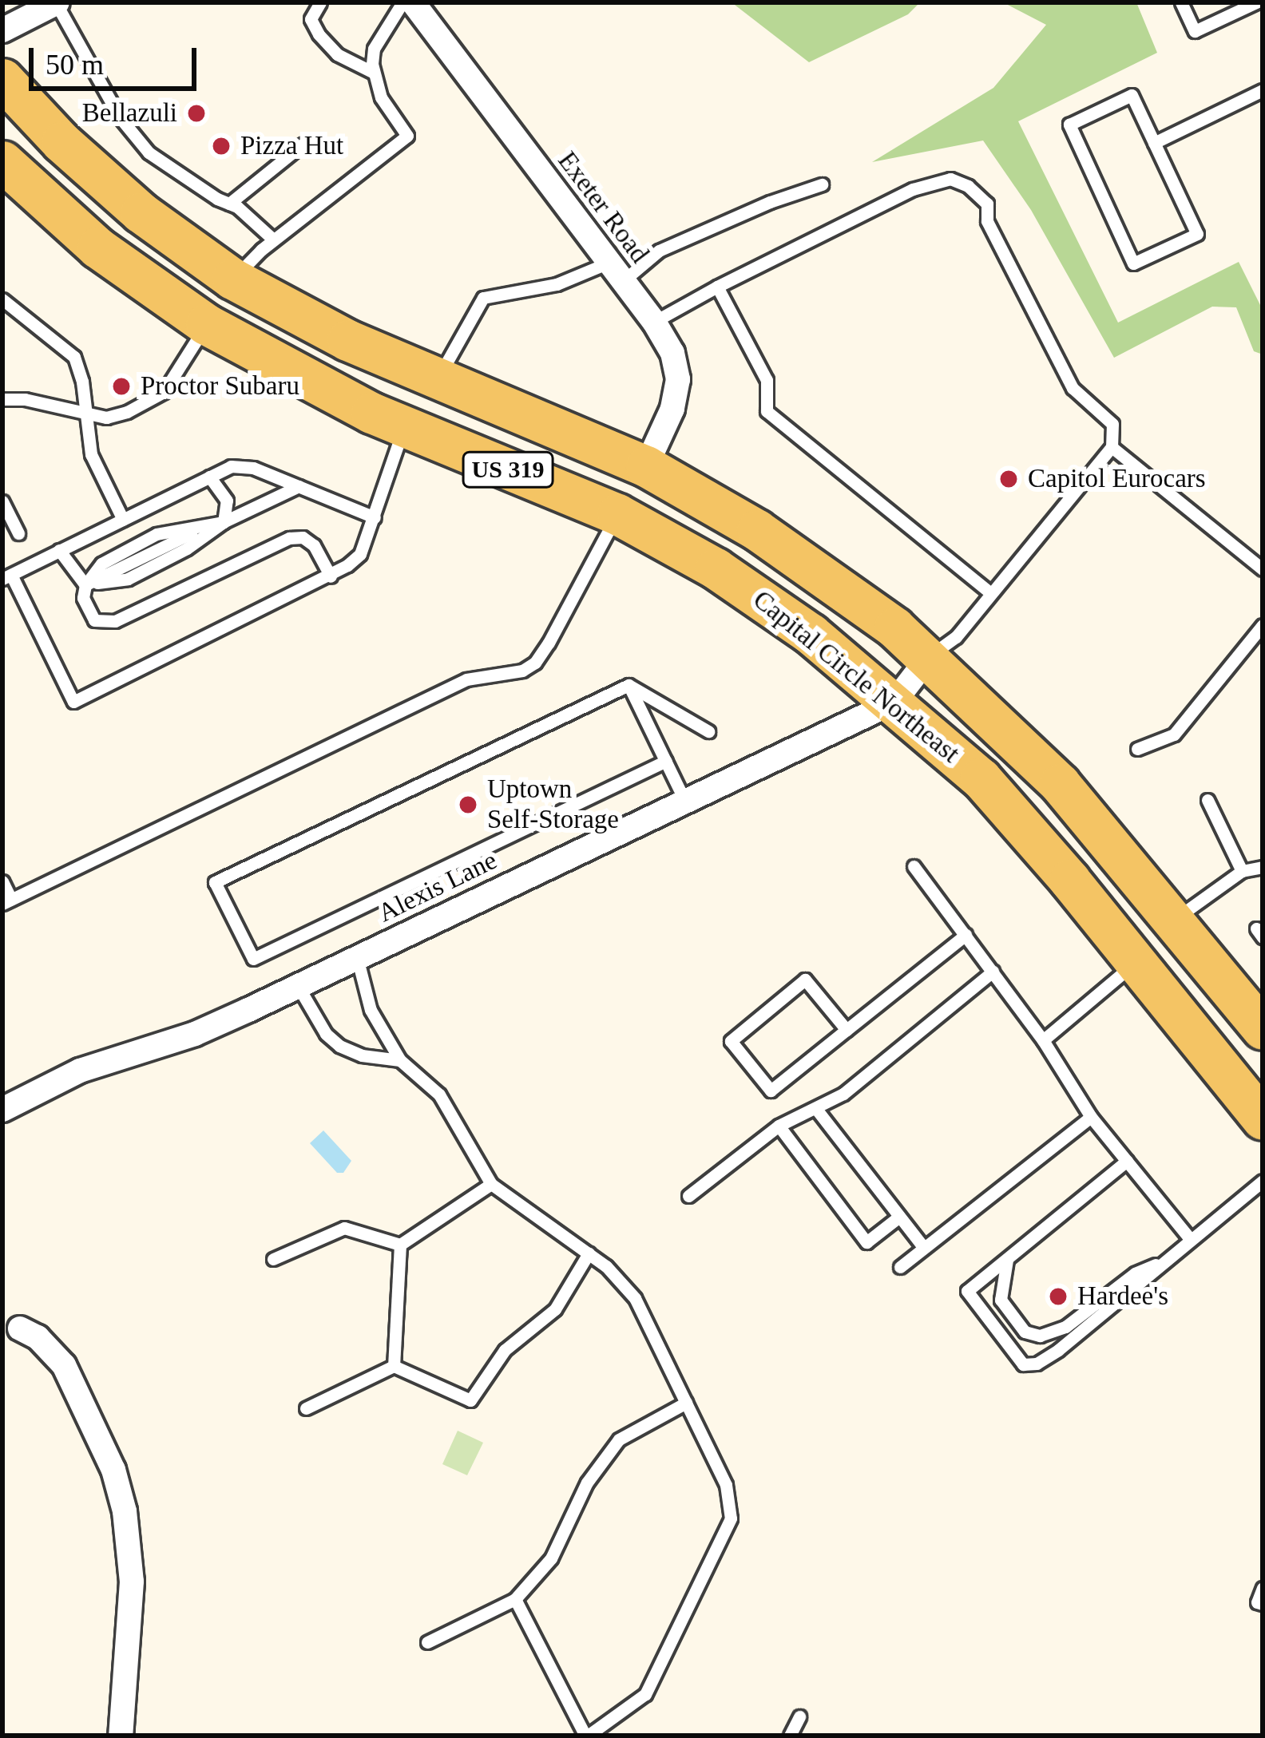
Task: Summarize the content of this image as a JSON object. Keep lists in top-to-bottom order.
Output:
{
  "streets": {
    "main road": ["US 319", "Capital Circle Northeast"],
    "street": ["Exeter Road", "Alexis Lane"]
  },
  "crossings": [
    ["Exeter Road", "Capital Circle Northeast"],
    ["Capital Circle Northeast", "Alexis Lane"]
  ],
  "places": [
    "Bellazuli",
    "Pizza Hut",
    "Proctor Subaru",
    "Capitol Eurocars",
    "Uptown Self-Storage",
    "Hardee's"
  ],
  "scale_bar": "50 m"
}
